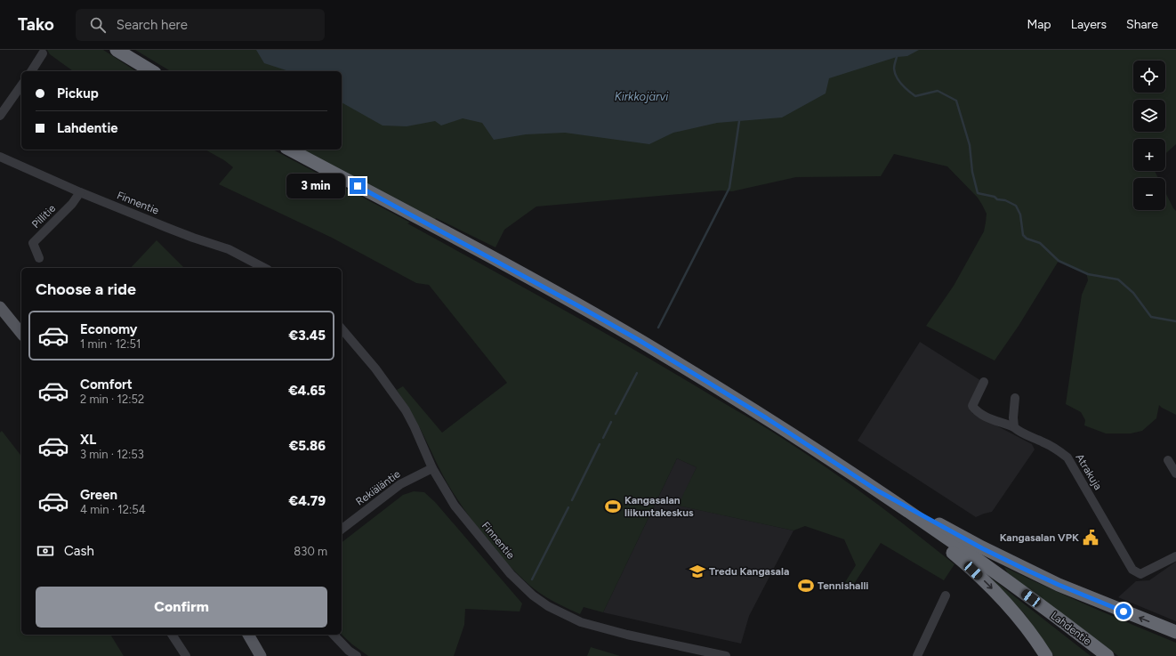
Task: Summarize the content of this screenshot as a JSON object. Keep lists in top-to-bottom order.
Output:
{
  "streets": {
    "highway": ["Lahdentie"],
    "street": [
      "Finnentie",
      "Pillitie",
      "Atrakuja",
      "Rekiäläntie"
    ]
  },
  "crossings": [
    ["Finnentie", "Pillitie"],
    ["Finnentie", "Rekiäläntie"]
  ],
  "water": ["Kirkkojärvi"],
  "places": {
    "sports": ["Kangasalan liikuntakeskus", "Tennishalli"],
    "public building": ["Kangasalan VPK"],
    "school or university": ["Tredu Kangasala"]
  },
  "page": {
    "header": "Tako",
    "search": "Search here",
    "nav": ["Map", "Layers", "Share"],
    "map_buttons": ["+", "−"],
    "banner": ["Pickup", "Lahdentie"],
    "bubble": "3 min",
    "heading": "Choose a ride",
    "list": [
      {
        "name": "Economy",
        "note": "1 min · 12:51",
        "value": "€3.45"
      },
      {
        "name": "Comfort",
        "note": "2 min · 12:52",
        "value": "€4.65"
      },
      {
        "name": "XL",
        "note": "3 min · 12:53",
        "value": "€5.86"
      },
      {
        "name": "Green",
        "note": "4 min · 12:54",
        "value": "€4.79"
      }
    ],
    "pay": ["Cash", "830 m"],
    "buttons": "Confirm"
  }
}
